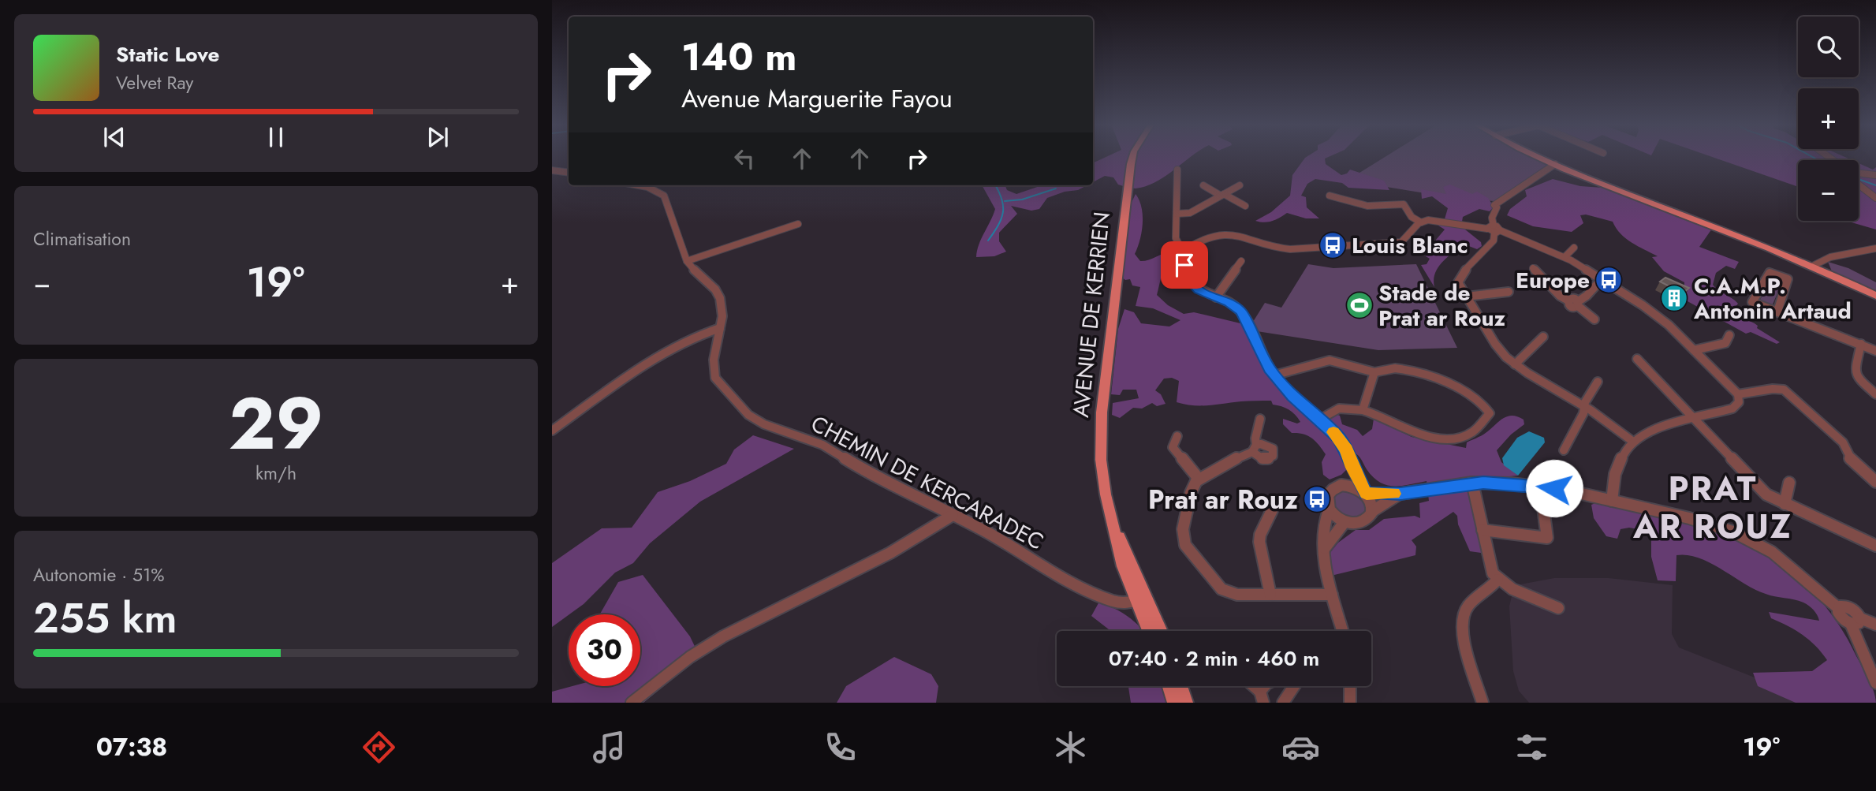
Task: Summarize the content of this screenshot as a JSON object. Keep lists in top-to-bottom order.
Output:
{
  "streets": {
    "main road": ["AVENUE DE KERRIEN"],
    "street": ["CHEMIN DE KERCARADEC"]
  },
  "crossings": [
    ["AVENUE DE KERRIEN", "CHEMIN DE KERCARADEC"]
  ],
  "districts": ["PRAT AR ROUZ"],
  "places": {
    "bus stop": ["Louis Blanc", "Europe", "Prat ar Rouz"],
    "building": ["C.A.M.P. Antonin Artaud"],
    "sports": ["Stade de Prat ar Rouz"]
  },
  "page": {
    "map_buttons": ["+", "−"],
    "turn": ["140 m", "Avenue Marguerite Fayou"],
    "song": ["Static Love", "Velvet Ray"],
    "tile": [
      "Climatisation",
      ["29", "km/h"],
      ["Autonomie · 51%", "255 km"]
    ],
    "heat": ["−", "19°", "+"],
    "limit": "30",
    "trip": "07:40 · 2 min · 460 m",
    "tabs": ["07:38", "19°"]
  }
}
